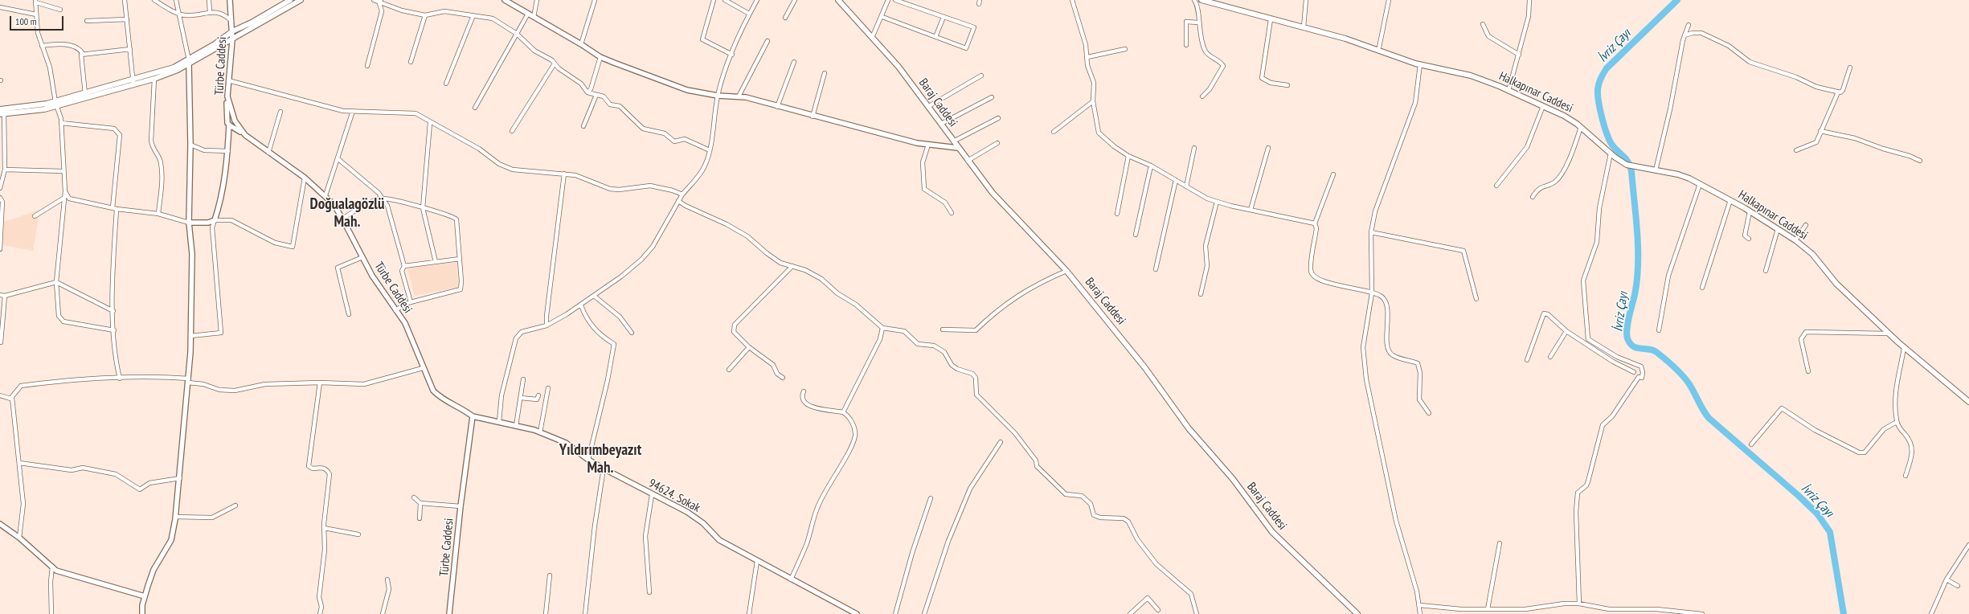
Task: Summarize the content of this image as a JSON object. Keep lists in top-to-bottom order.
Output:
{
  "streets": {
    "main road": ["Halkapınar Caddesi", "Baraj Caddesi"],
    "street": ["Türbe Caddesi", "94624. Sokak"]
  },
  "crossings": [
    ["Türbe Caddesi", "94624. Sokak"]
  ],
  "districts": ["Doğualagözlü Mah.", "Yıldırımbeyazıt Mah."],
  "water": ["İvriz Çayı"],
  "scale_bar": "100 m"
}
